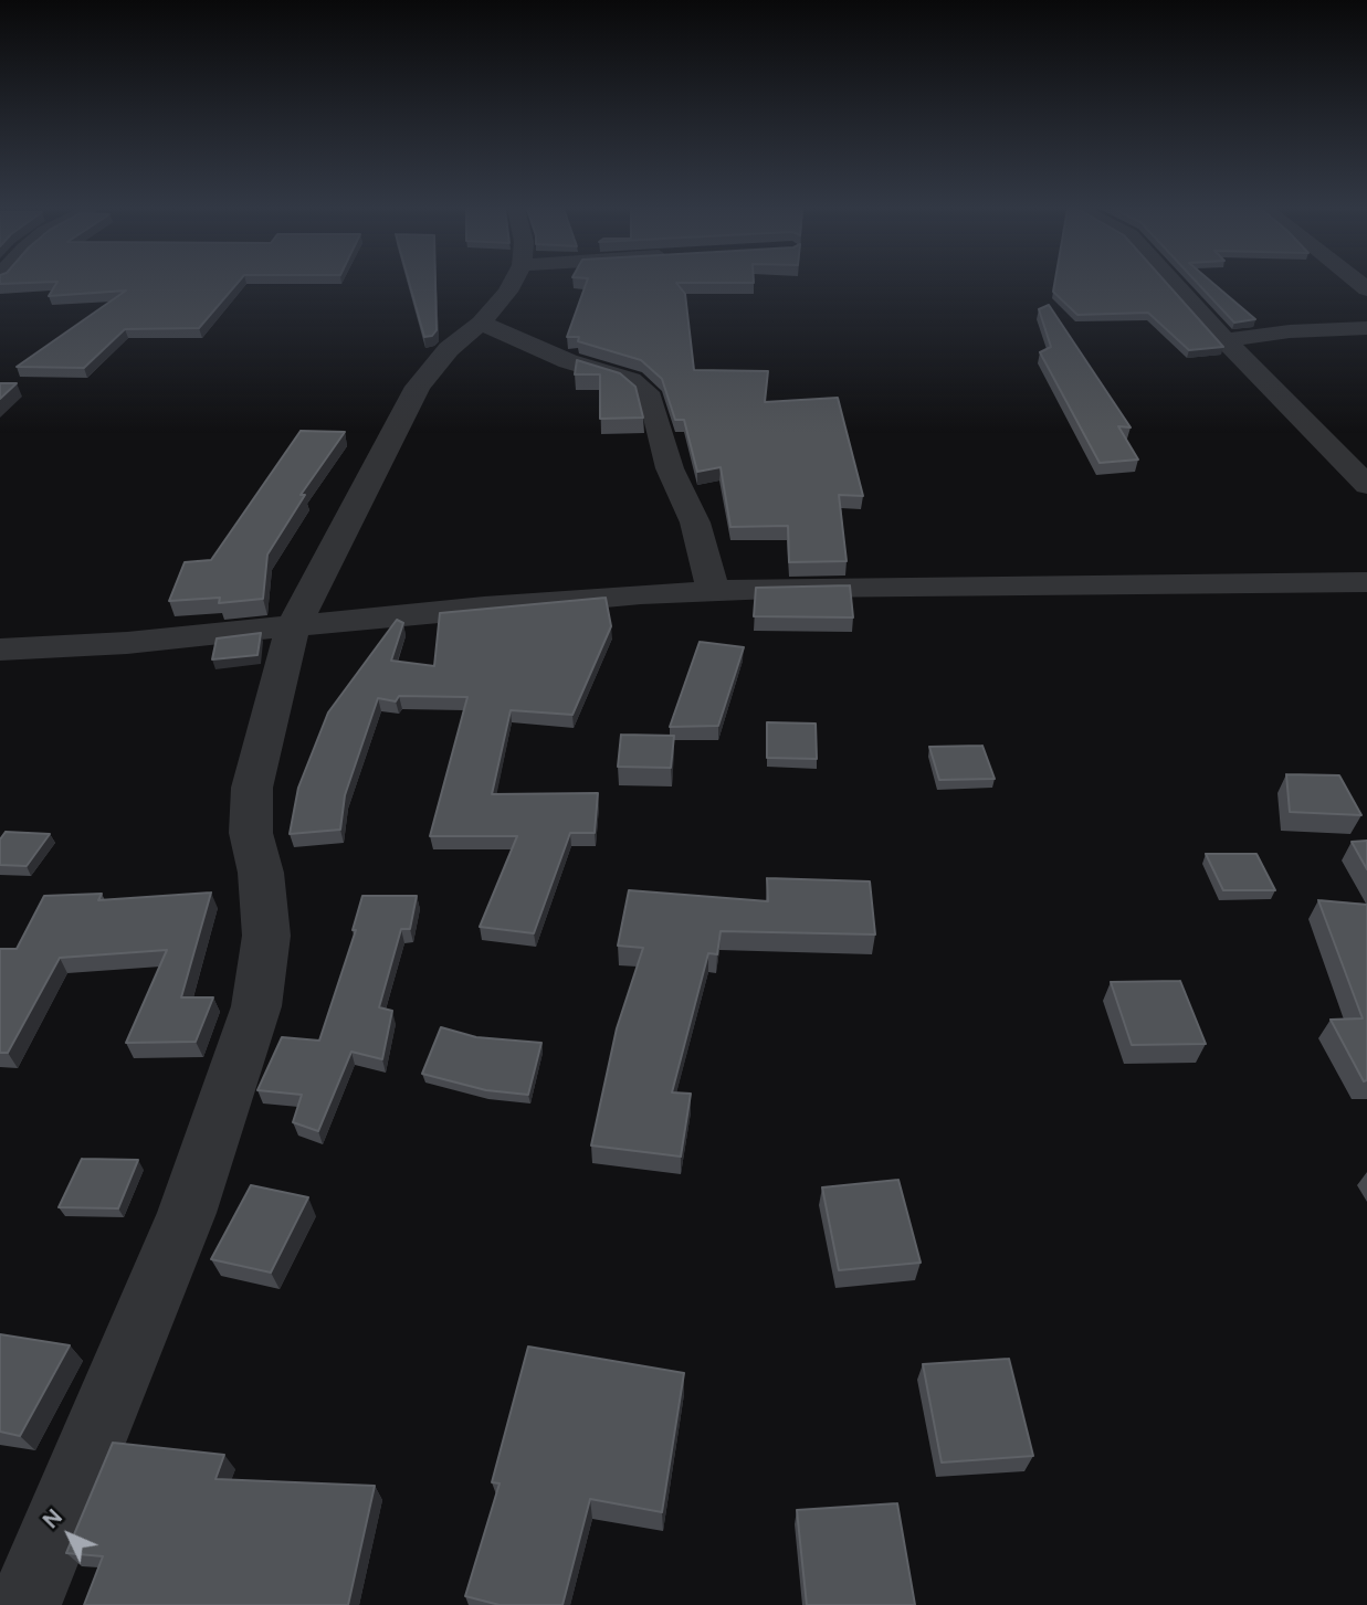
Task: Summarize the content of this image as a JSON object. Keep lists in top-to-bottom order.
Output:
{
  "north": "top left"
}
